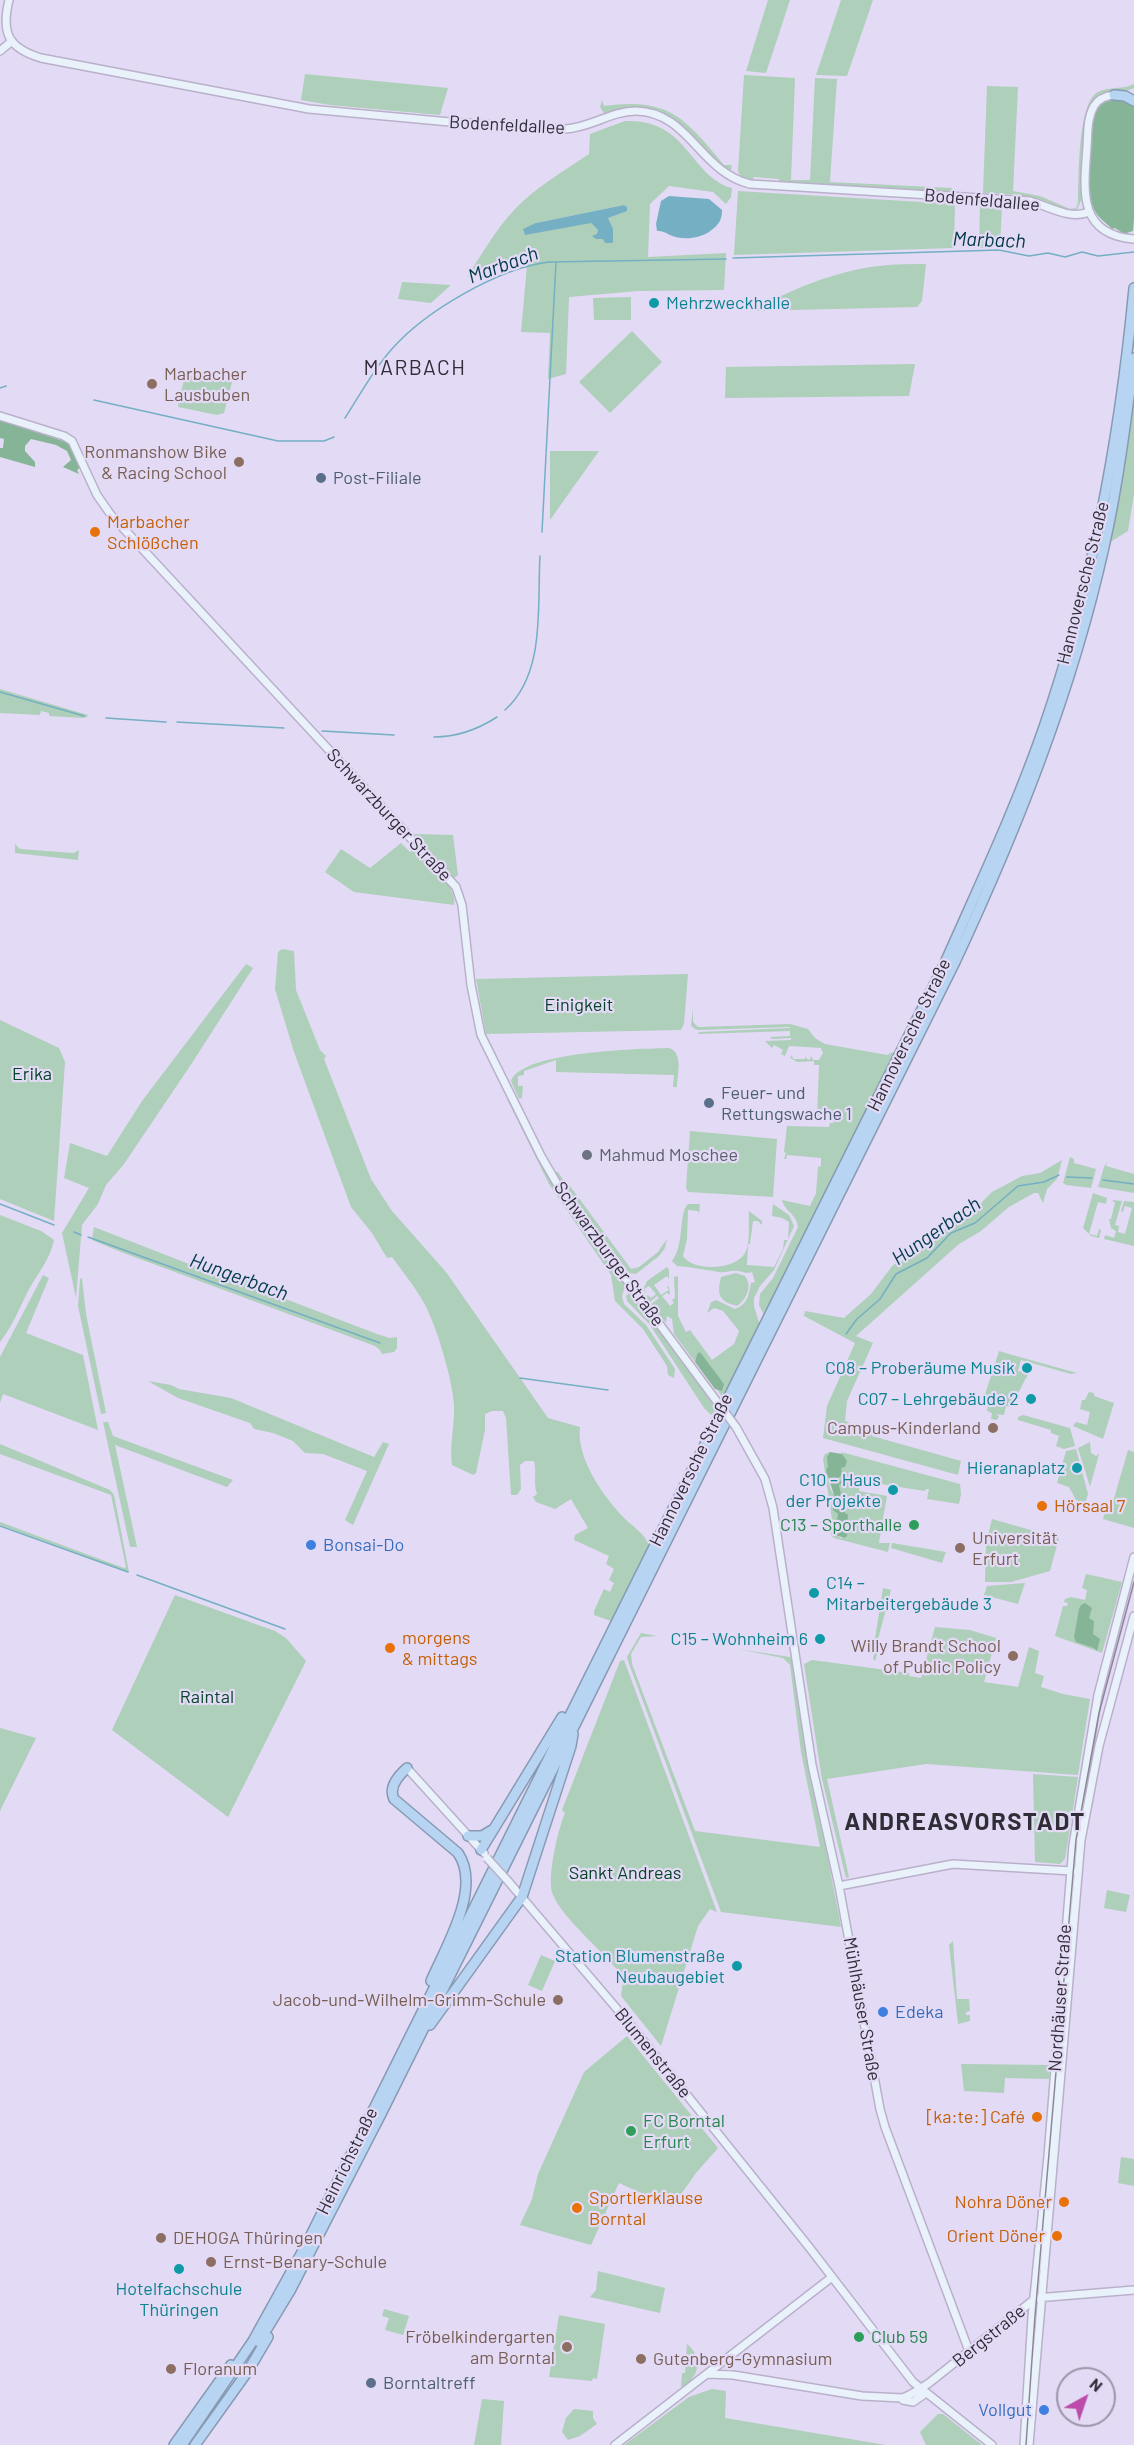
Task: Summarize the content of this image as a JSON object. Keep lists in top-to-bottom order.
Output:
{
  "streets": {
    "highway": ["Hannoversche Straße", "Heinrichstraße"],
    "street": [
      "Bodenfeldallee",
      "Schwarzburger Straße",
      "Nordhäuser Straße",
      "Mühlhäuser Straße",
      "Blumenstraße",
      "Bergstraße"
    ]
  },
  "crossings": [
    ["Hannoversche Straße", "Blumenstraße"],
    ["Hannoversche Straße", "Heinrichstraße"],
    ["Schwarzburger Straße", "Mühlhäuser Straße"],
    ["Nordhäuser Straße", "Bergstraße"],
    ["Mühlhäuser Straße", "Bergstraße"],
    ["Blumenstraße", "Heinrichstraße"],
    ["Blumenstraße", "Bergstraße"]
  ],
  "districts": ["MARBACH", "ANDREASVORSTADT"],
  "water": ["Marbach", "Hungerbach"],
  "parks": [
    "Einigkeit",
    "Erika",
    "Raintal",
    "Sankt Andreas"
  ],
  "places": [
    "Mehrzweckhalle",
    "Marbacher Lausbuben",
    "Ronmanshow Bike & Racing School",
    "Post-Filiale",
    "Marbacher Schlößchen",
    "Feuer- und Rettungswache 1",
    "Mahmud Moschee",
    "C08 – Proberäume Musik",
    "C07 – Lehrgebäude 2",
    "Campus-Kinderland",
    "Hieranaplatz",
    "C10 – Haus der Projekte",
    "Hörsaal 7",
    "C13 – Sporthalle",
    "Bonsai-Do",
    "Universität Erfurt",
    "C14 – Mitarbeitergebäude 3",
    "C15 – Wohnheim 6",
    "morgens & mittags",
    "Willy Brandt School of Public Policy",
    "Station Blumenstraße Neubaugebiet",
    "Jacob-und-Wilhelm-Grimm-Schule",
    "Edeka",
    "[ka:te:] Café",
    "FC Borntal Erfurt",
    "Nohra Döner",
    "Sportlerklause Borntal",
    "Orient Döner",
    "DEHOGA Thüringen",
    "Ernst-Benary-Schule",
    "Hotelfachschule Thüringen",
    "Club 59",
    "Fröbelkindergarten am Borntal",
    "Gutenberg-Gymnasium",
    "Floranum",
    "Borntaltreff",
    "Vollgut"
  ],
  "north": "top right"
}
